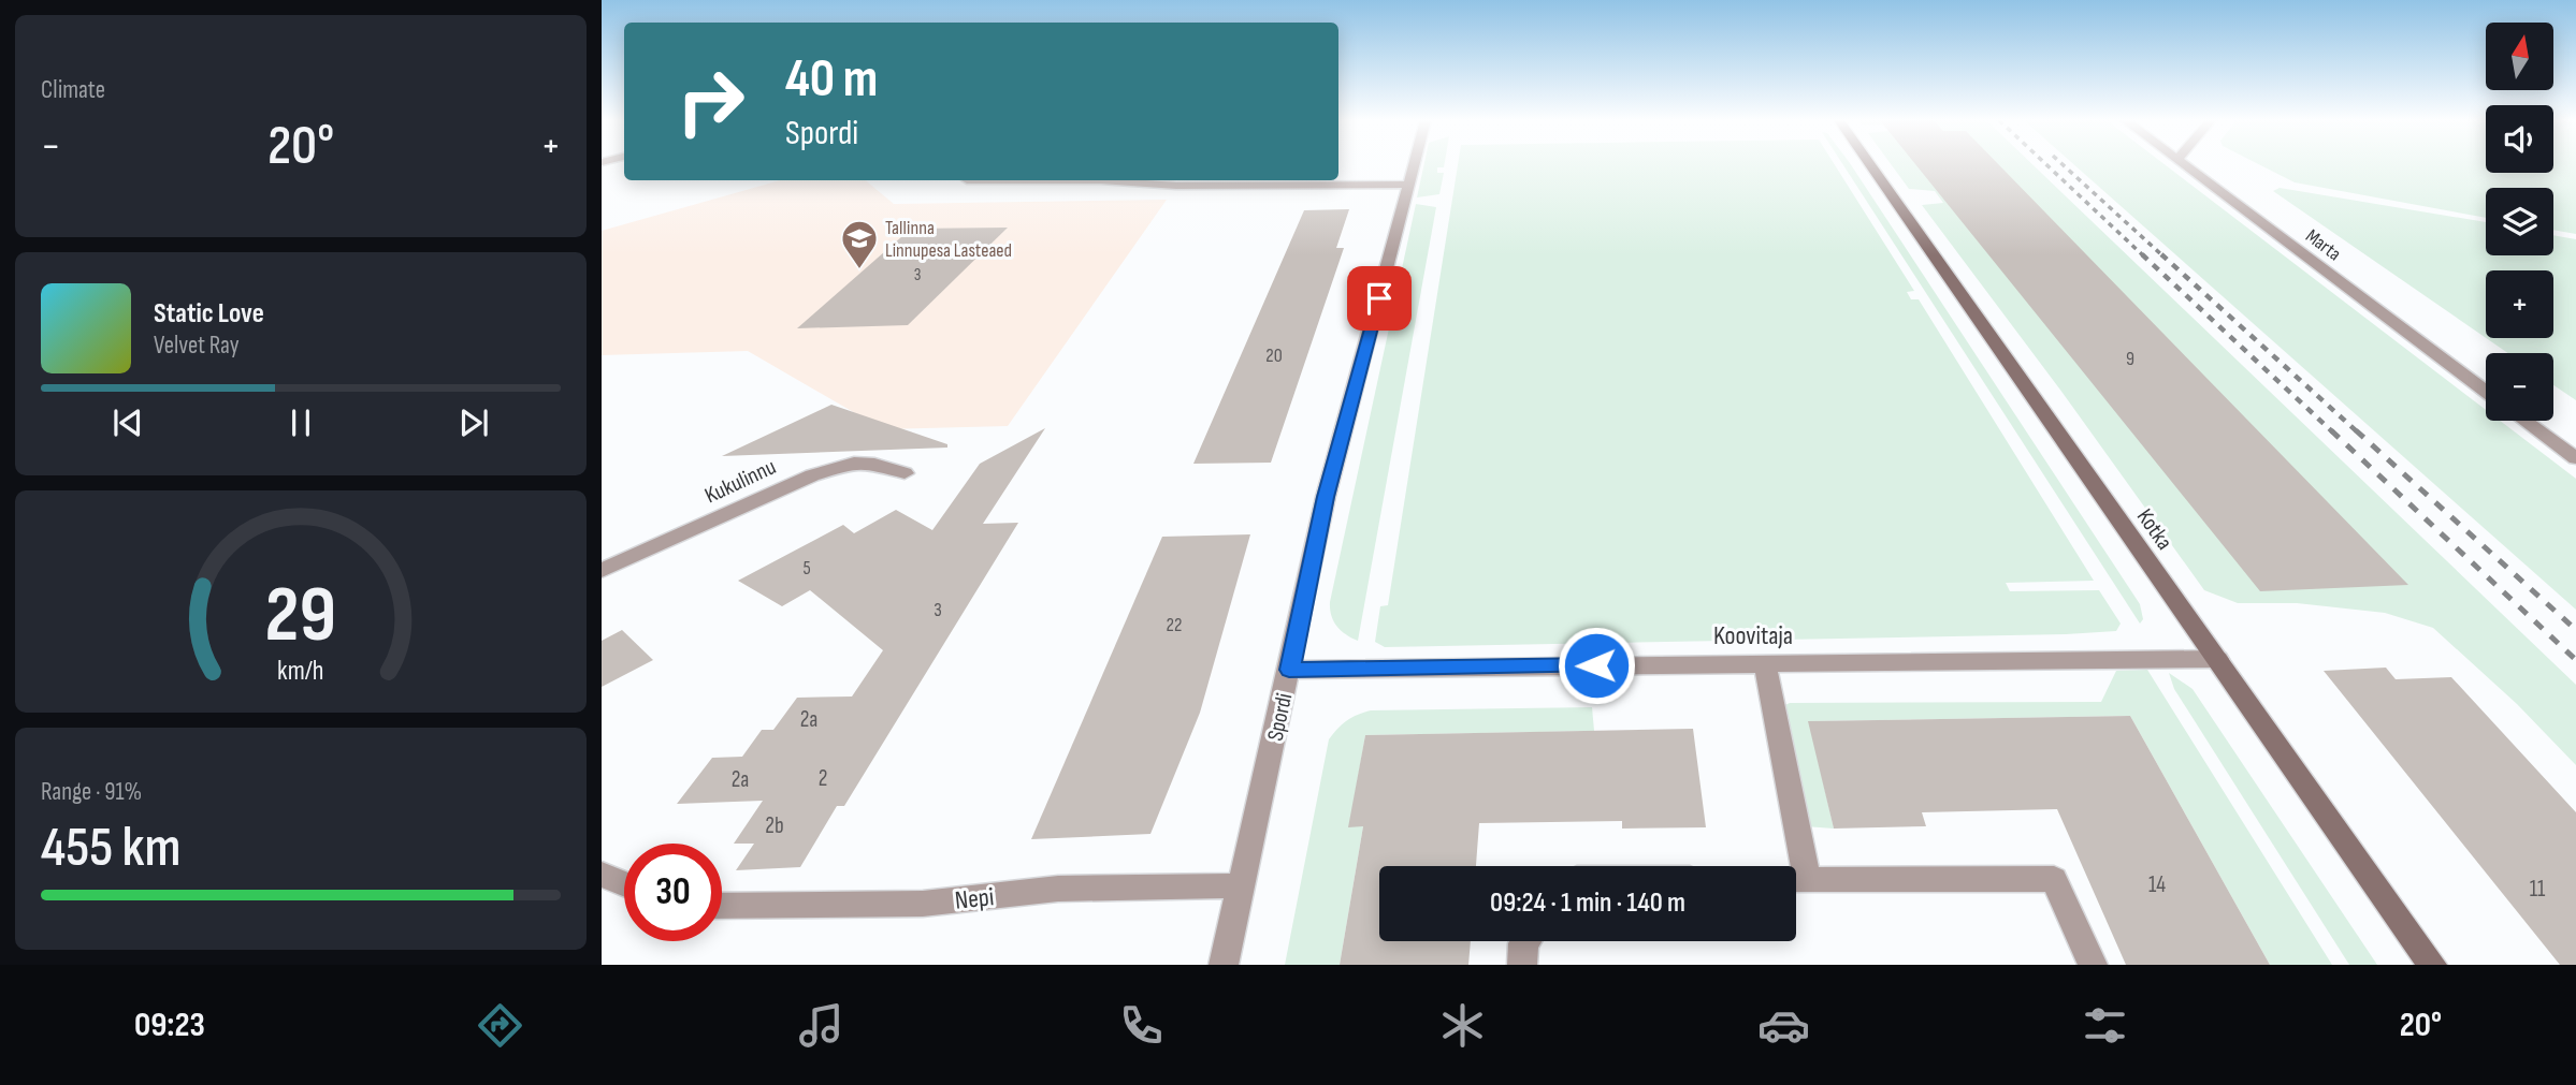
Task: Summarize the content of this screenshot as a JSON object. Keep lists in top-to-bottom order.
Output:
{
  "streets": {
    "street": [
      "Marta",
      "Kukulinnu",
      "Kotka",
      "Koovitaja",
      "Spordi",
      "Nepi"
    ]
  },
  "crossings": [
    ["Kotka", "Koovitaja"],
    ["Koovitaja", "Spordi"],
    ["Spordi", "Nepi"]
  ],
  "places": {
    "school or university": ["Tallinna Linnupesa Lasteaed"]
  },
  "house_numbers": [
    "3",
    "20",
    "9",
    "5",
    "3",
    "22",
    "2a",
    "2",
    "2a",
    "2b",
    "14",
    "11"
  ],
  "north": "top",
  "page": {
    "tile": [
      "Climate",
      ["Range · 91%", "455 km"]
    ],
    "map_buttons": ["+", "−"],
    "turn": ["40 m", "Spordi"],
    "heat": ["−", "20°", "+"],
    "song": ["Static Love", "Velvet Ray"],
    "limit": "30",
    "trip": "09:24 · 1 min · 140 m",
    "tabs": ["09:23", "20°"],
    "gauge": ["29", "km/h"]
  }
}
